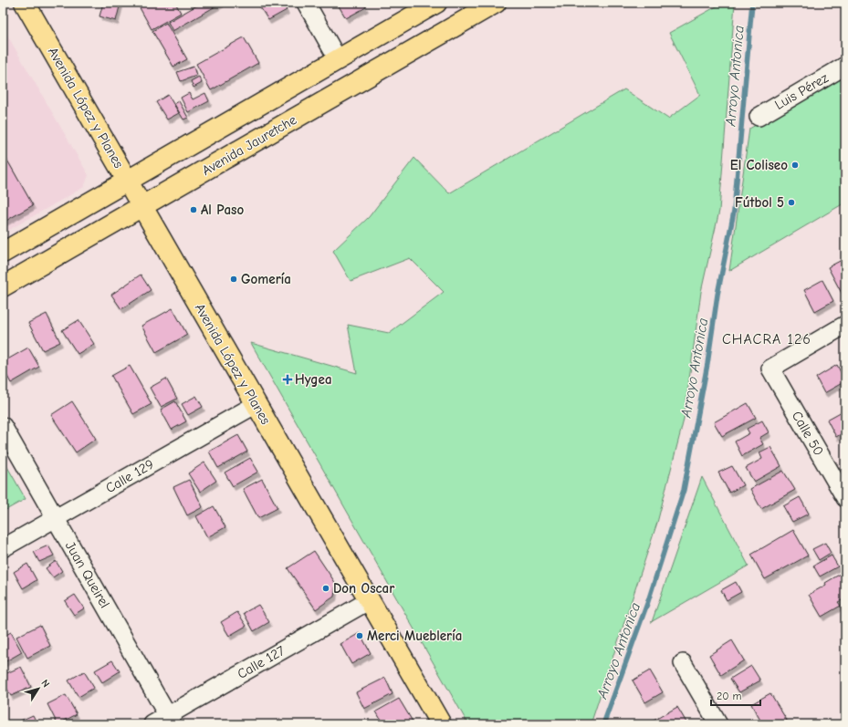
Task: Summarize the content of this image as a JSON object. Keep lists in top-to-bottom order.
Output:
{
  "streets": {
    "main road": ["Avenida López y Planes", "Avenida Jauretche"],
    "street": [
      "Luis Pérez",
      "Calle 50",
      "Calle 129",
      "Juan Queirel",
      "Calle 127"
    ]
  },
  "crossings": [
    ["Avenida López y Planes", "Avenida Jauretche"],
    ["Avenida López y Planes", "Calle 129"],
    ["Avenida López y Planes", "Calle 127"],
    ["Calle 129", "Juan Queirel"],
    ["Juan Queirel", "Calle 127"]
  ],
  "districts": ["CHACRA 126"],
  "water": ["Arroyo Antonica"],
  "places": {
    "other": [
      "El Coliseo",
      "Fútbol 5",
      "Al Paso",
      "Gomería",
      "Don Oscar",
      "Merci Mueblería"
    ],
    "health": ["Hygea"]
  },
  "scale_bar": "20 m",
  "north": "top right"
}
